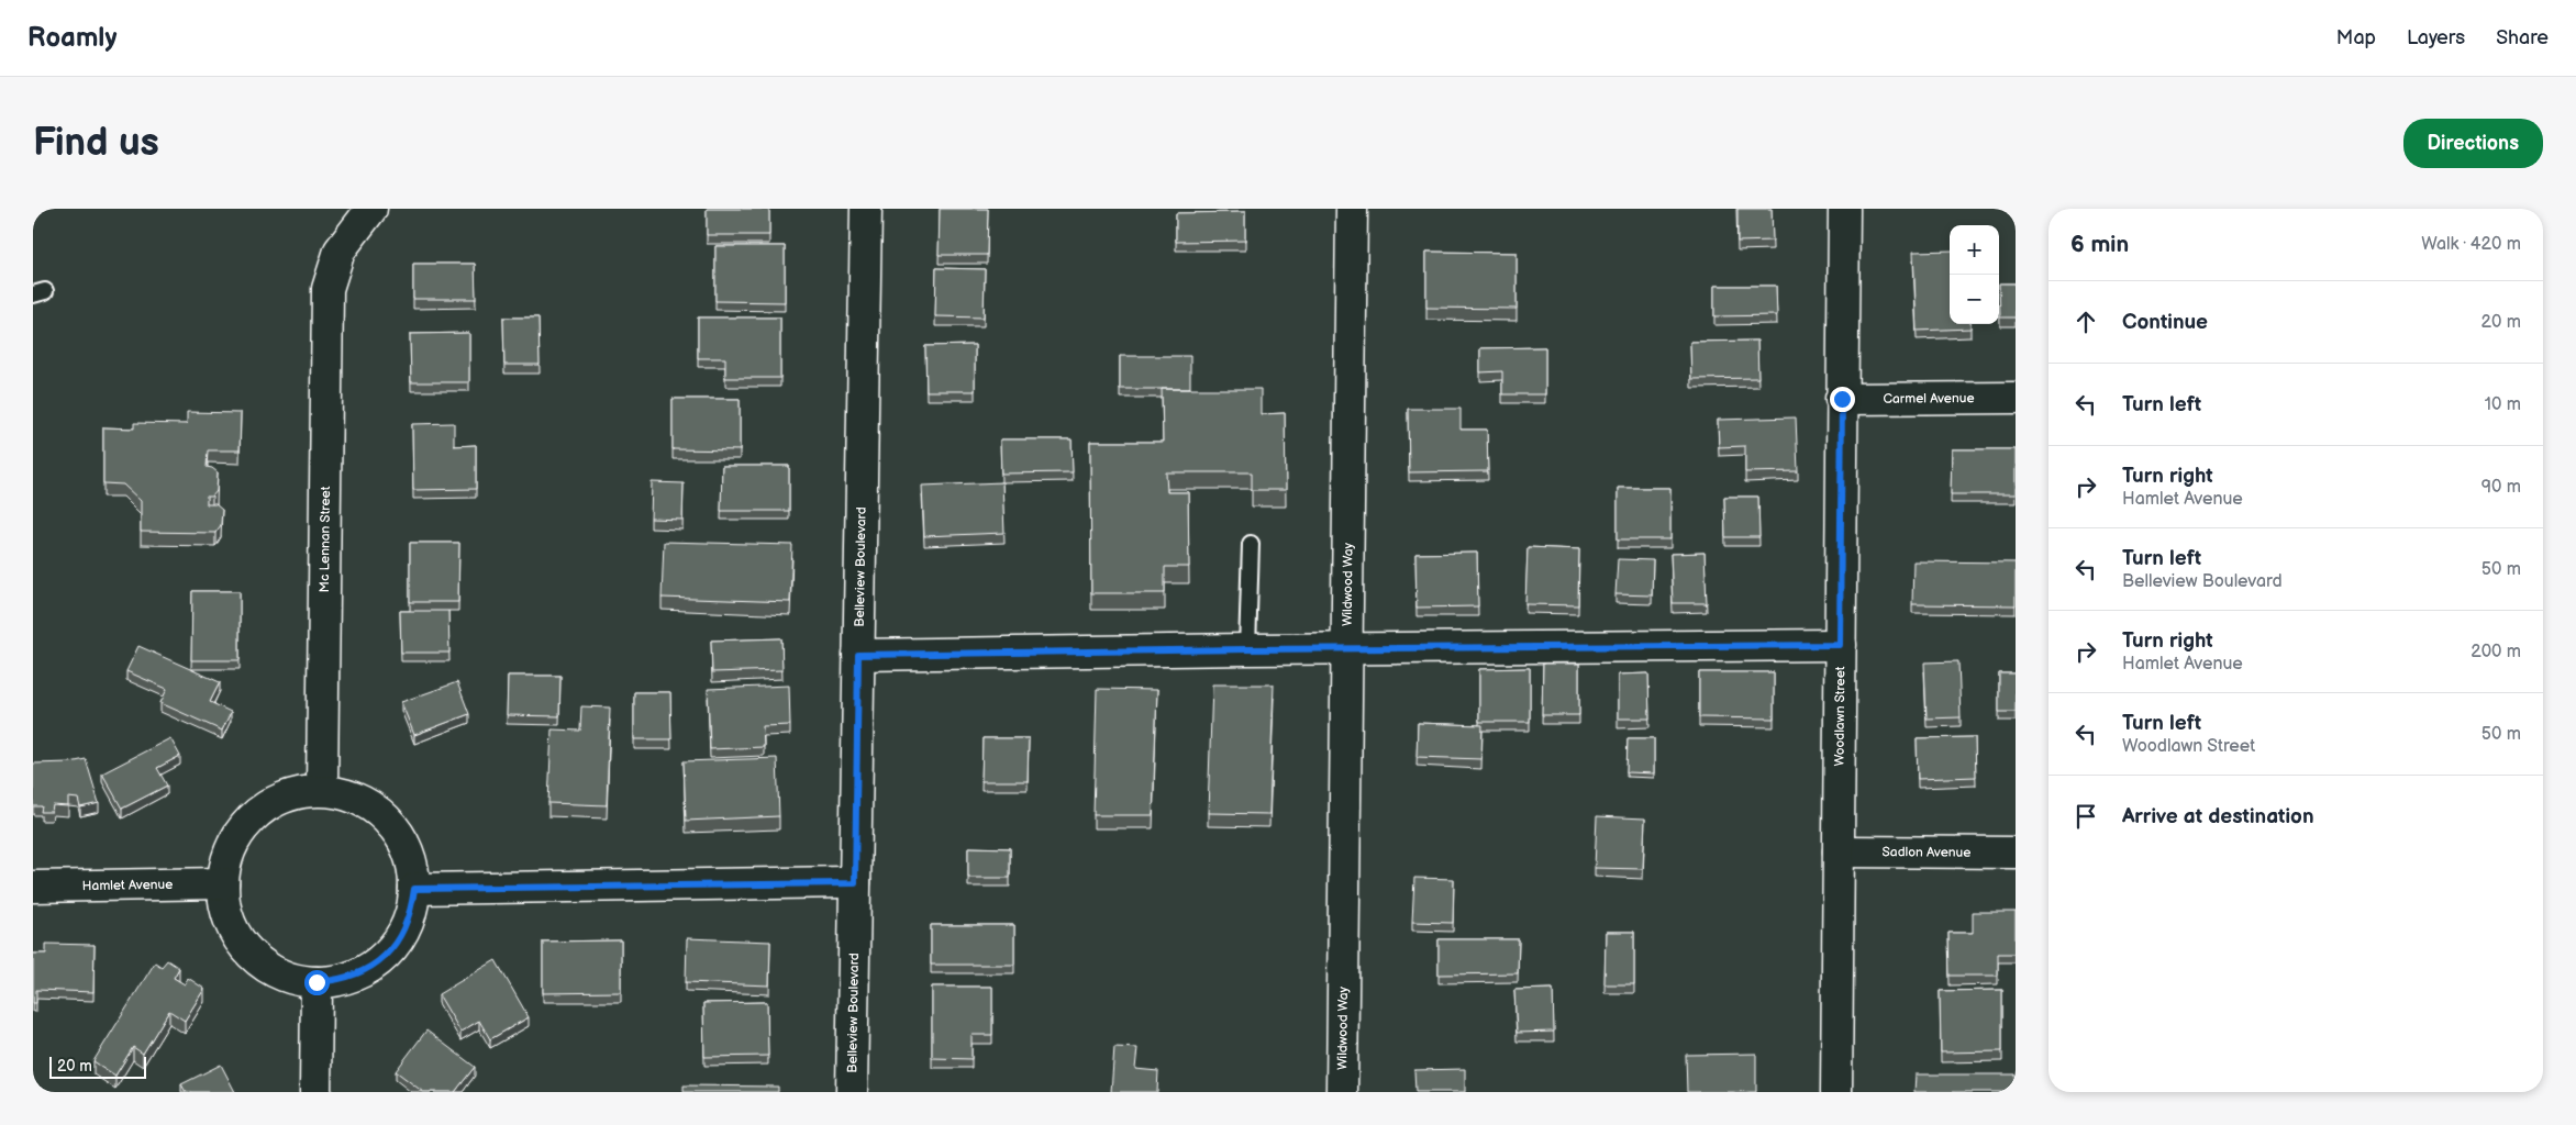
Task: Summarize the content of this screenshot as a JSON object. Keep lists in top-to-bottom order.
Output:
{
  "streets": {
    "street": [
      "Carmel Avenue",
      "Mc Lennan Street",
      "Belleview Boulevard",
      "Wildwood Way",
      "Woodlawn Street",
      "Sadlon Avenue",
      "Hamlet Avenue"
    ]
  },
  "crossings": [
    ["Carmel Avenue", "Woodlawn Street"],
    ["Mc Lennan Street", "Hamlet Avenue"],
    ["Woodlawn Street", "Sadlon Avenue"]
  ],
  "scale_bar": "20 m",
  "page": {
    "header": "Roamly",
    "nav": ["Map", "Layers", "Share"],
    "buttons": "Directions",
    "title": "Find us",
    "heading": ["6 min", "Walk · 420 m"],
    "map_buttons": ["+", "−"],
    "list": [
      ["Continue", "20 m"],
      ["Turn left", "10 m"],
      ["Turn right", "Hamlet Avenue", "90 m"],
      ["Turn left", "Belleview Boulevard", "50 m"],
      ["Turn right", "Hamlet Avenue", "200 m"],
      ["Turn left", "Woodlawn Street", "50 m"],
      "Arrive at destination"
    ],
    "scale": "20 m"
  }
}
